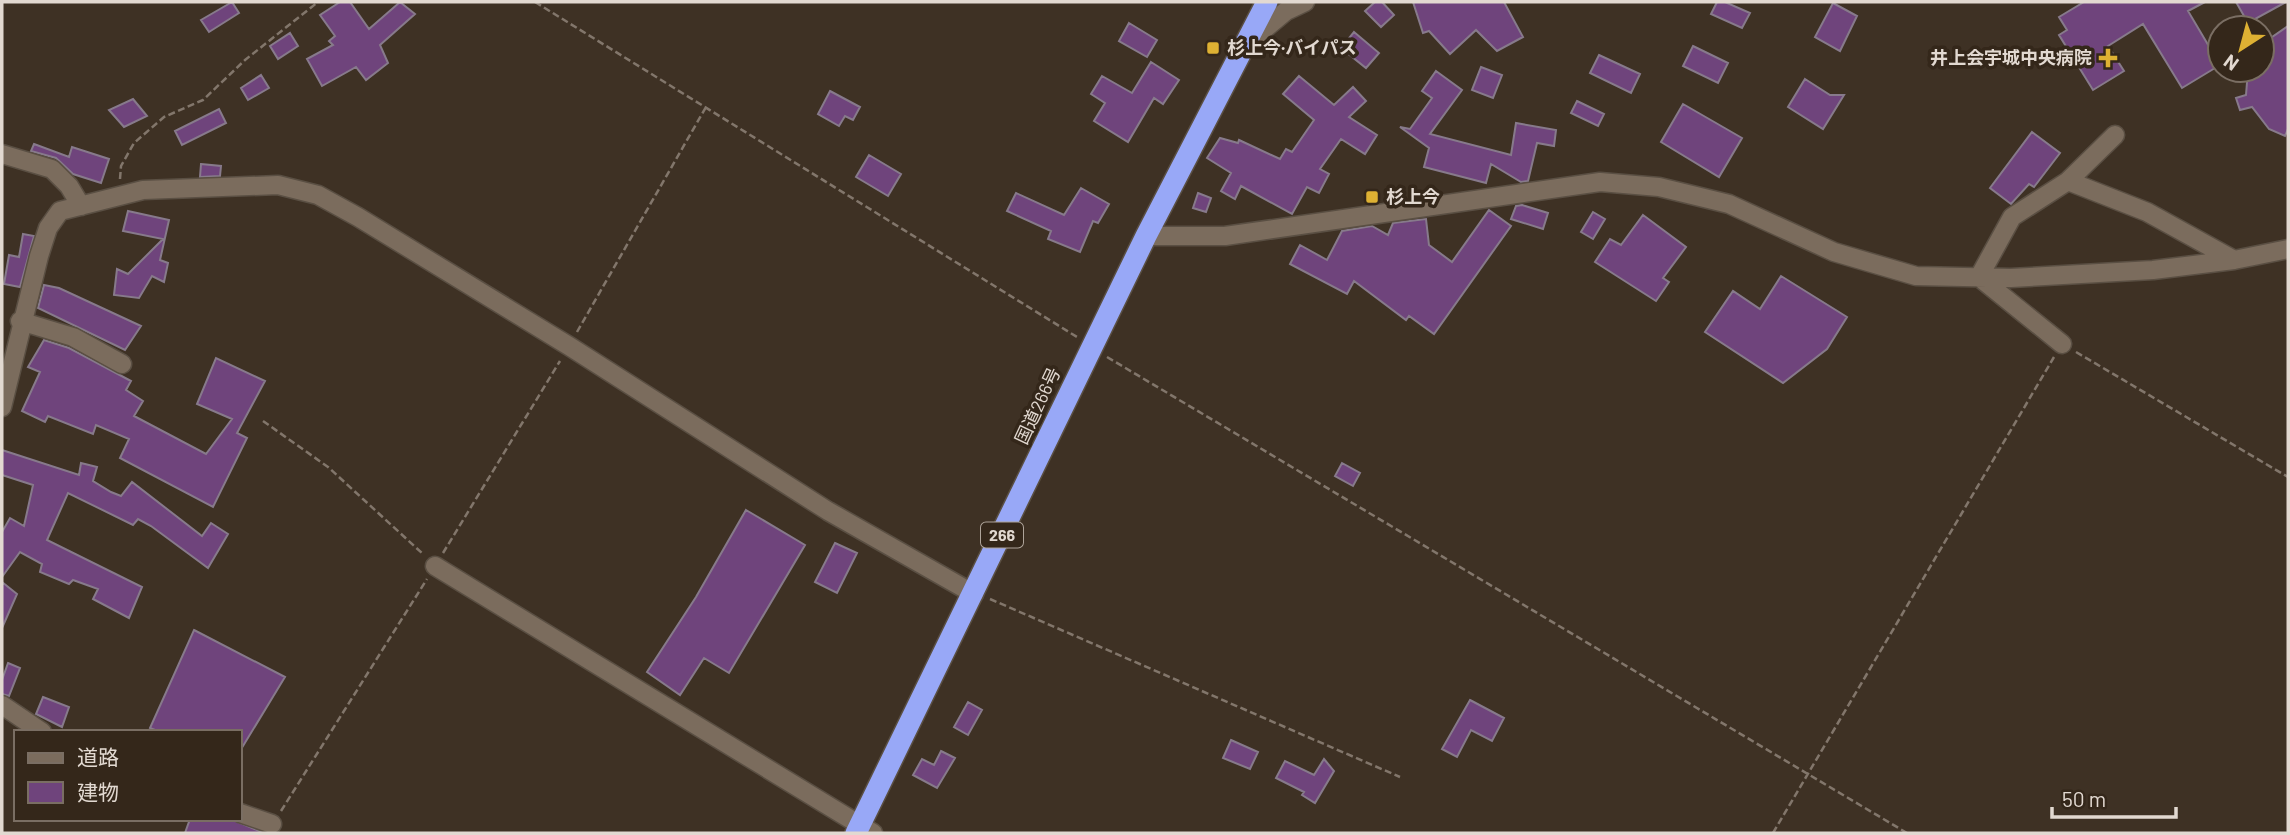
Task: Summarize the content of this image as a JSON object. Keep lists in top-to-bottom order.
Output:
{
  "streets": {
    "highway": ["国道266号", "266"]
  },
  "places": {
    "transit": ["杉上今·バイパス", "杉上今"],
    "health": ["井上会宇城中央病院"]
  },
  "legend": ["道路", "建物"],
  "scale_bar": "50 m",
  "north": "bottom left"
}
